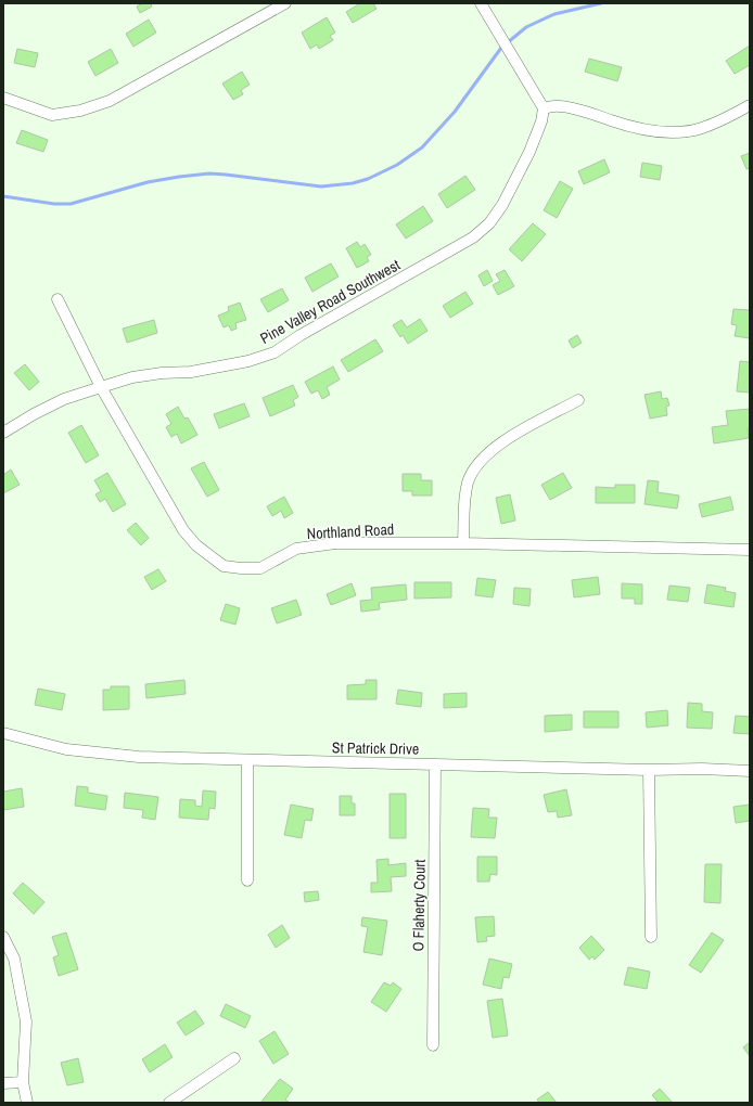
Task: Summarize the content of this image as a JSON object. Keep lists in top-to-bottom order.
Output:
{
  "streets": {
    "street": [
      "Pine Valley Road Southwest",
      "Northland Road",
      "St Patrick Drive",
      "O Flaherty Court"
    ]
  },
  "crossings": [
    ["Pine Valley Road Southwest", "Northland Road"],
    ["St Patrick Drive", "O Flaherty Court"]
  ]
}
